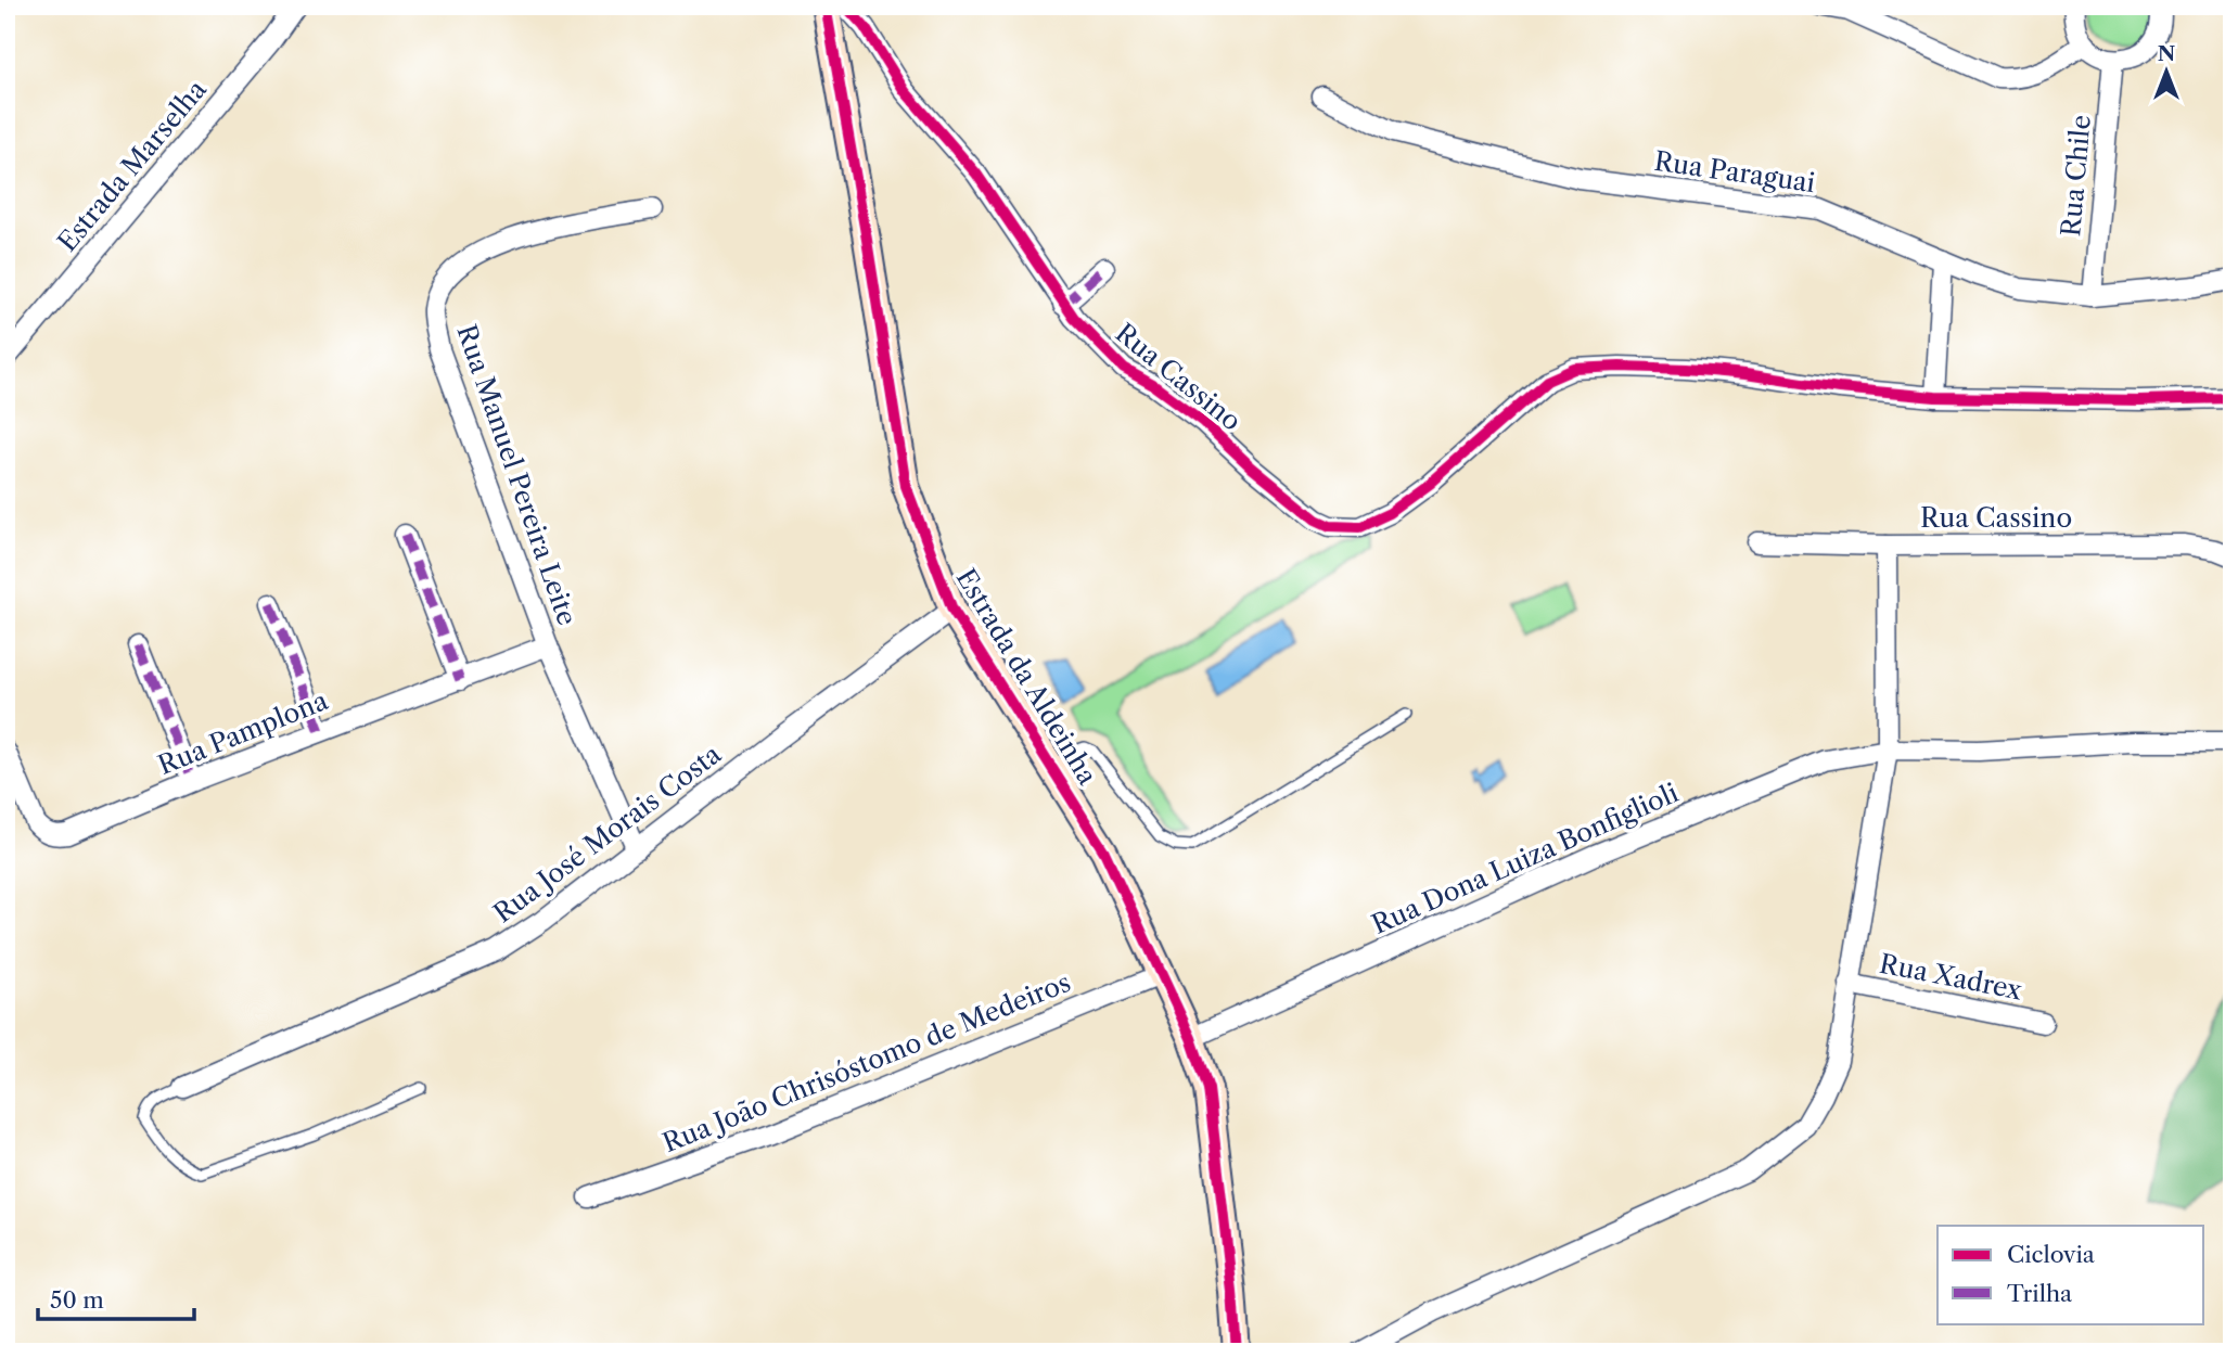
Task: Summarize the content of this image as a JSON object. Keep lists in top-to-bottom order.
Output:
{
  "streets": {
    "street": [
      "Estrada Marselha",
      "Rua Paraguai",
      "Rua Chile",
      "Rua Cassino",
      "Rua Manuel Pereira Leite",
      "Estrada da Aldeinha",
      "Rua Pamplona",
      "Rua José Morais Costa",
      "Rua Dona Luiza Bonfiglioli",
      "Rua Xadrex",
      "Rua João Chrisóstomo de Medeiros"
    ]
  },
  "crossings": [
    ["Rua Paraguai", "Rua Chile"],
    ["Rua Manuel Pereira Leite", "Rua Pamplona"],
    ["Rua Manuel Pereira Leite", "Rua José Morais Costa"],
    ["Estrada da Aldeinha", "Rua José Morais Costa"],
    ["Estrada da Aldeinha", "Rua Dona Luiza Bonfiglioli"],
    ["Estrada da Aldeinha", "Rua João Chrisóstomo de Medeiros"]
  ],
  "legend": ["Ciclovia", "Trilha"],
  "scale_bar": "50 m",
  "north": "top"
}
